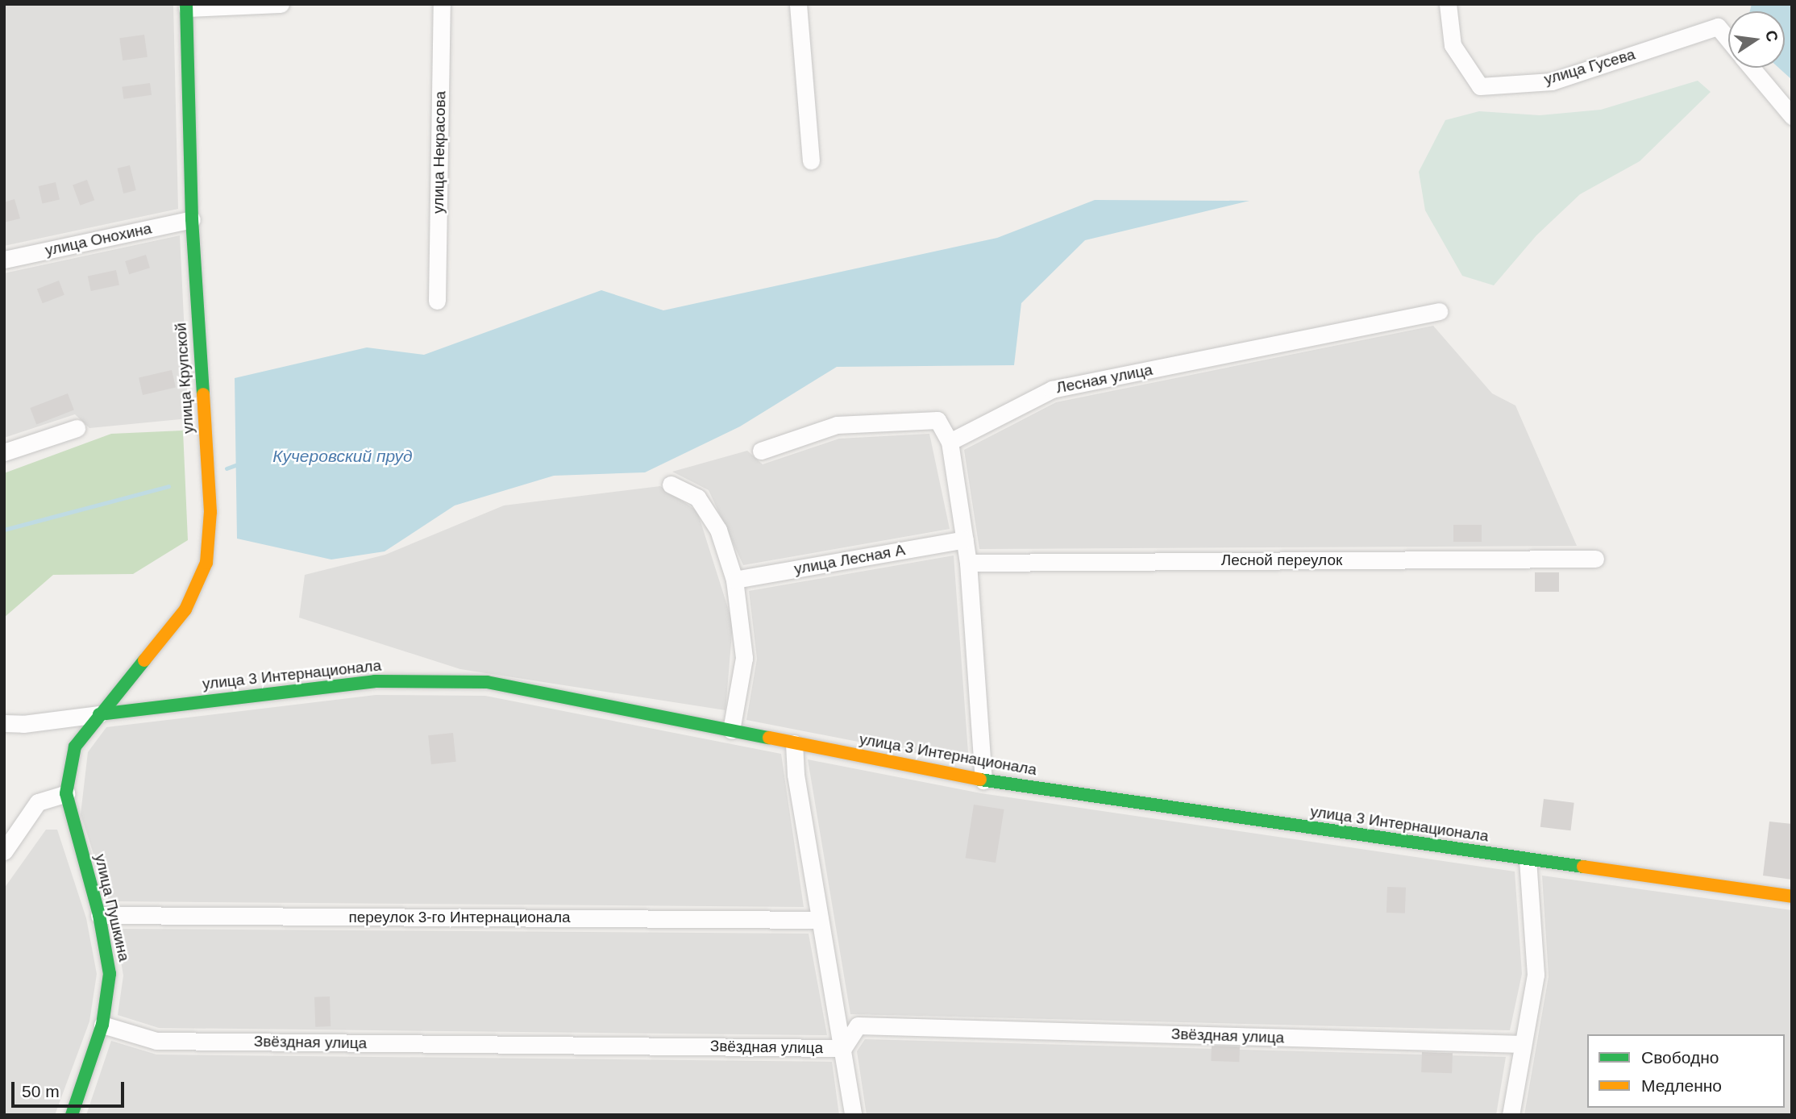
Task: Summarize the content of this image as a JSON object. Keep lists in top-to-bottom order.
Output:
{
  "streets": {
    "street": [
      "улица Гусева",
      "улица Некрасова",
      "улица Онохина",
      "улица Крупской",
      "Лесная улица",
      "улица Лесная А",
      "Лесной переулок",
      "улица 3 Интернационала",
      "улица Пушкина",
      "переулок 3-го Интернационала",
      "Звёздная улица"
    ]
  },
  "crossings": [
    ["улица Онохина", "улица Крупской"],
    ["улица Крупской", "улица 3 Интернационала"],
    ["улица Крупской", "улица Пушкина"],
    ["улица 3 Интернационала", "улица Пушкина"],
    ["улица Пушкина", "переулок 3-го Интернационала"],
    ["улица Пушкина", "Звёздная улица"]
  ],
  "water": ["Кучеровский пруд"],
  "legend": ["Свободно", "Медленно"],
  "scale_bar": "50 m",
  "north": "right"
}
